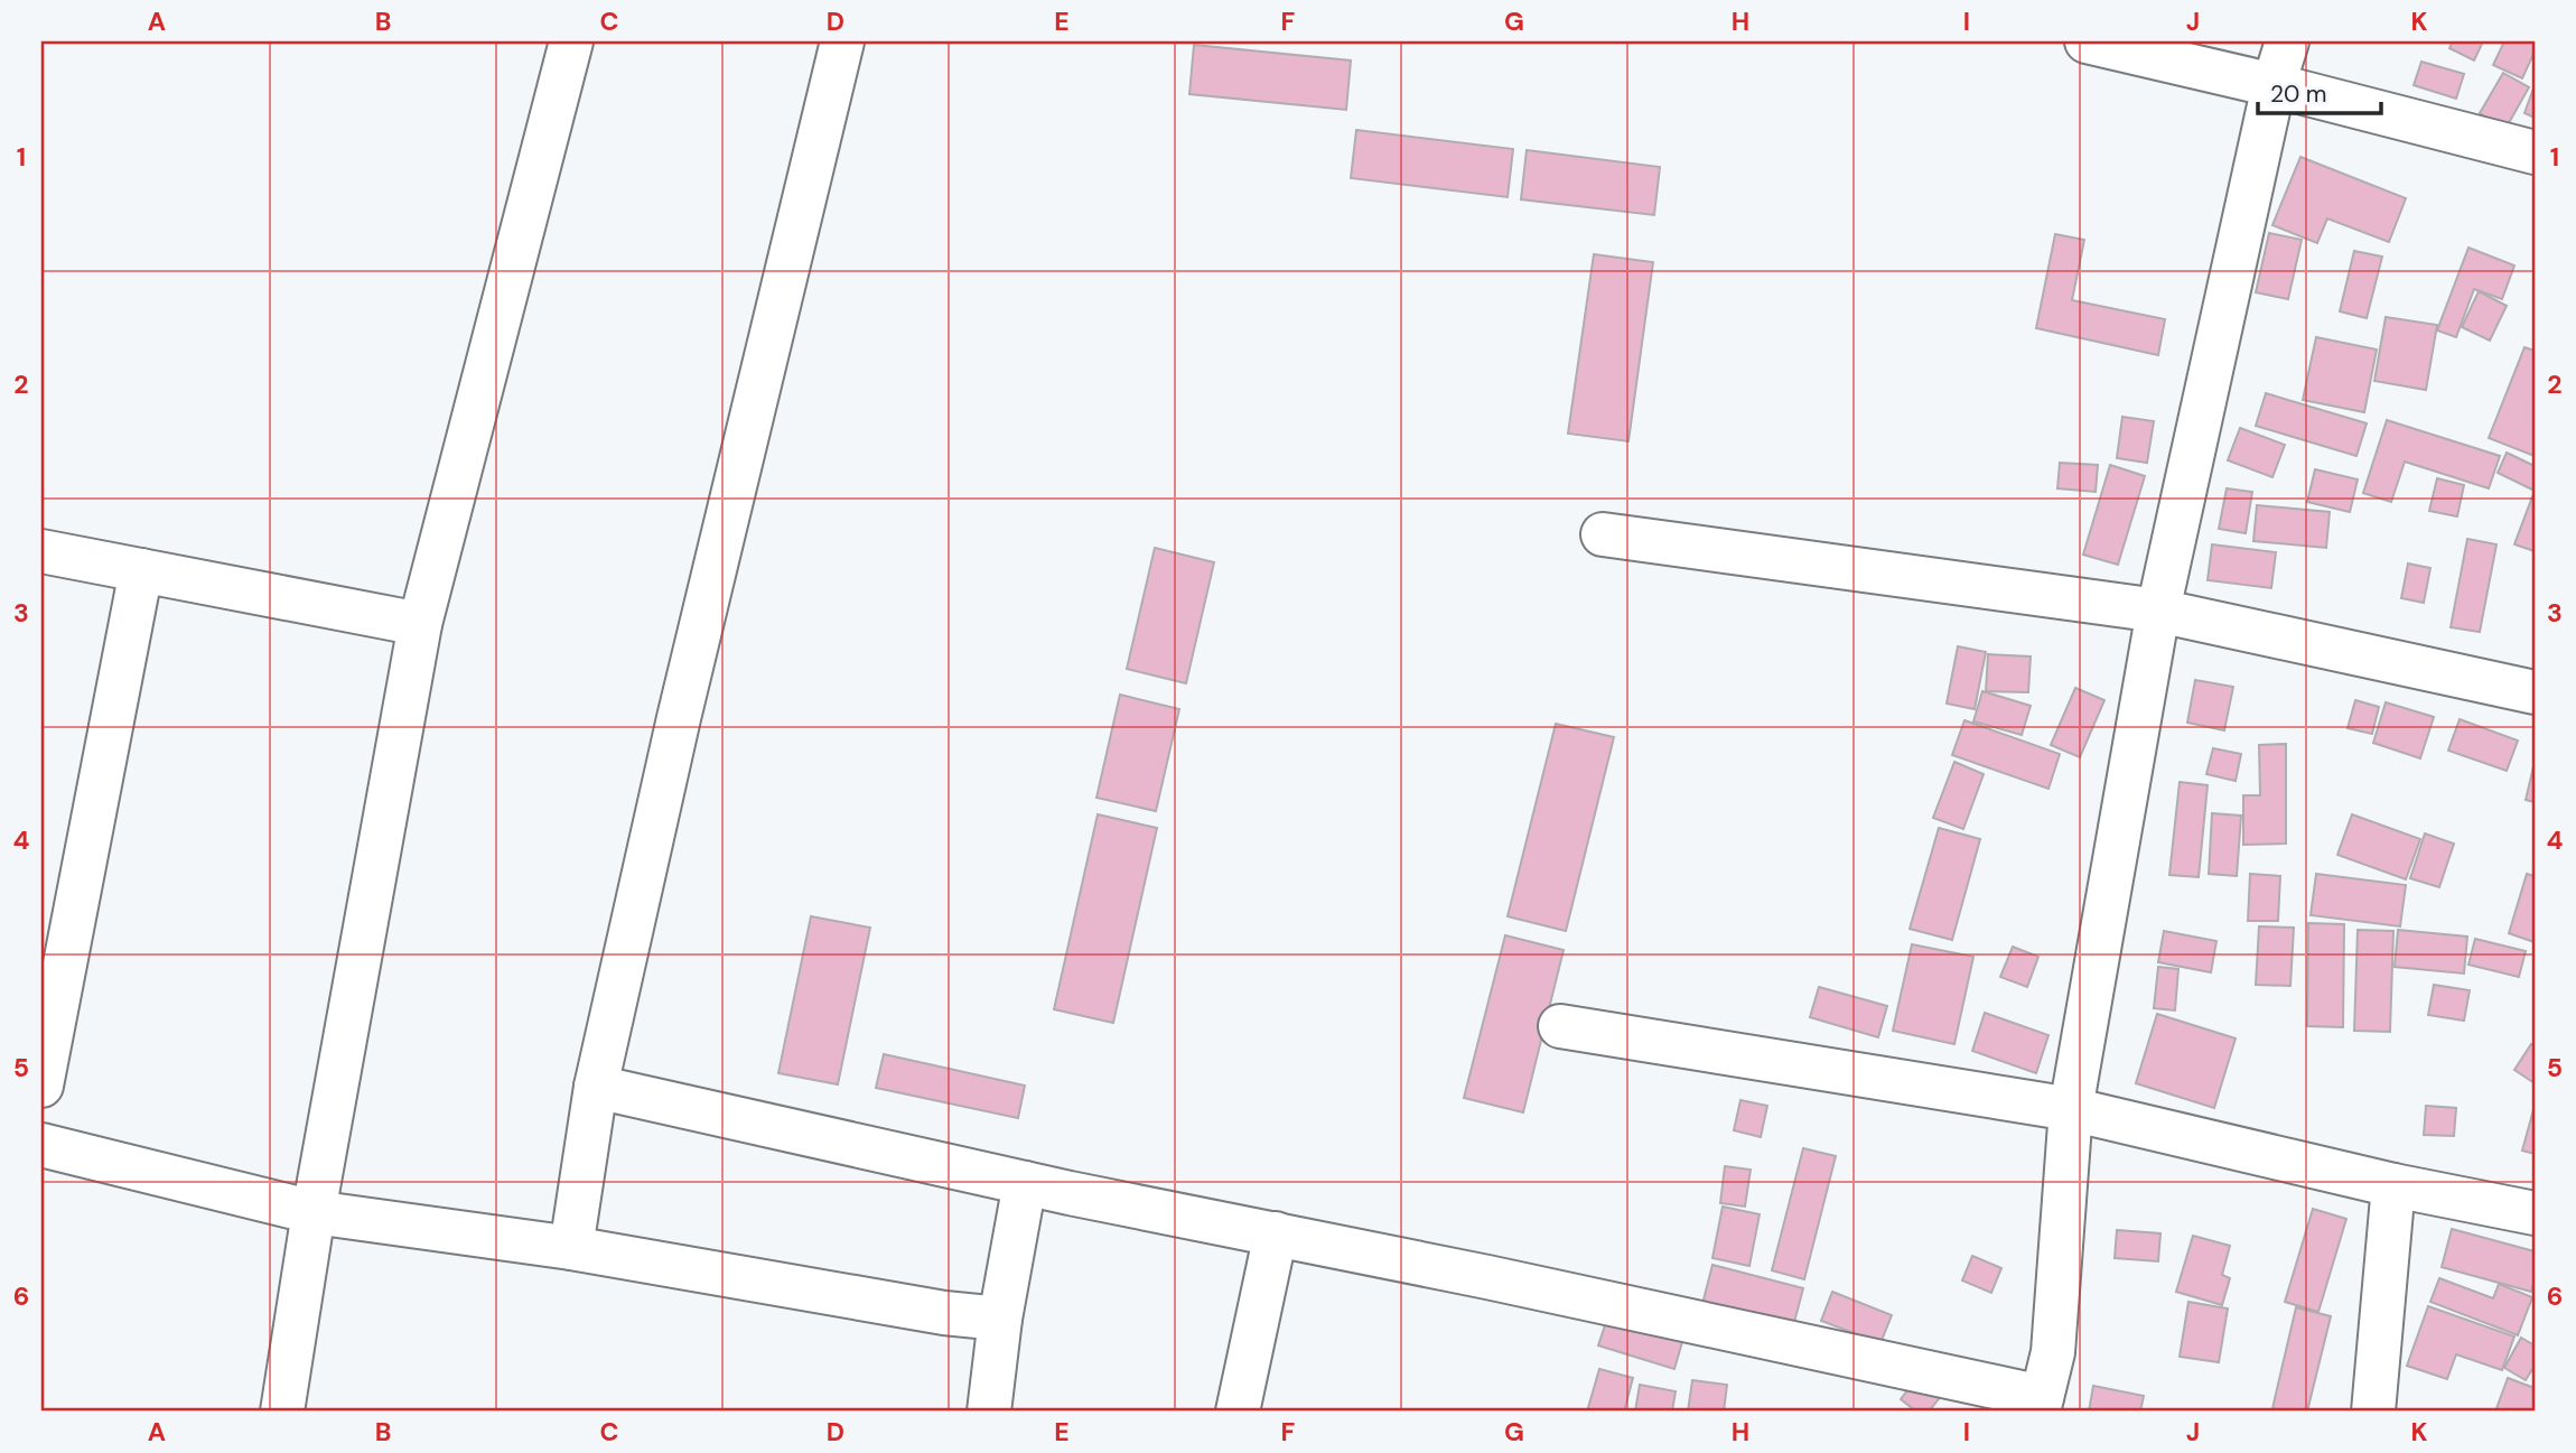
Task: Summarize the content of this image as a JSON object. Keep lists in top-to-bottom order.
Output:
{
  "scale_bar": "20 m",
  "grid": {
    "columns": [
      "A",
      "B",
      "C",
      "D",
      "E",
      "F",
      "G",
      "H",
      "I",
      "J",
      "K"
    ],
    "rows": [
      "1",
      "2",
      "3",
      "4",
      "5",
      "6"
    ]
  }
}
